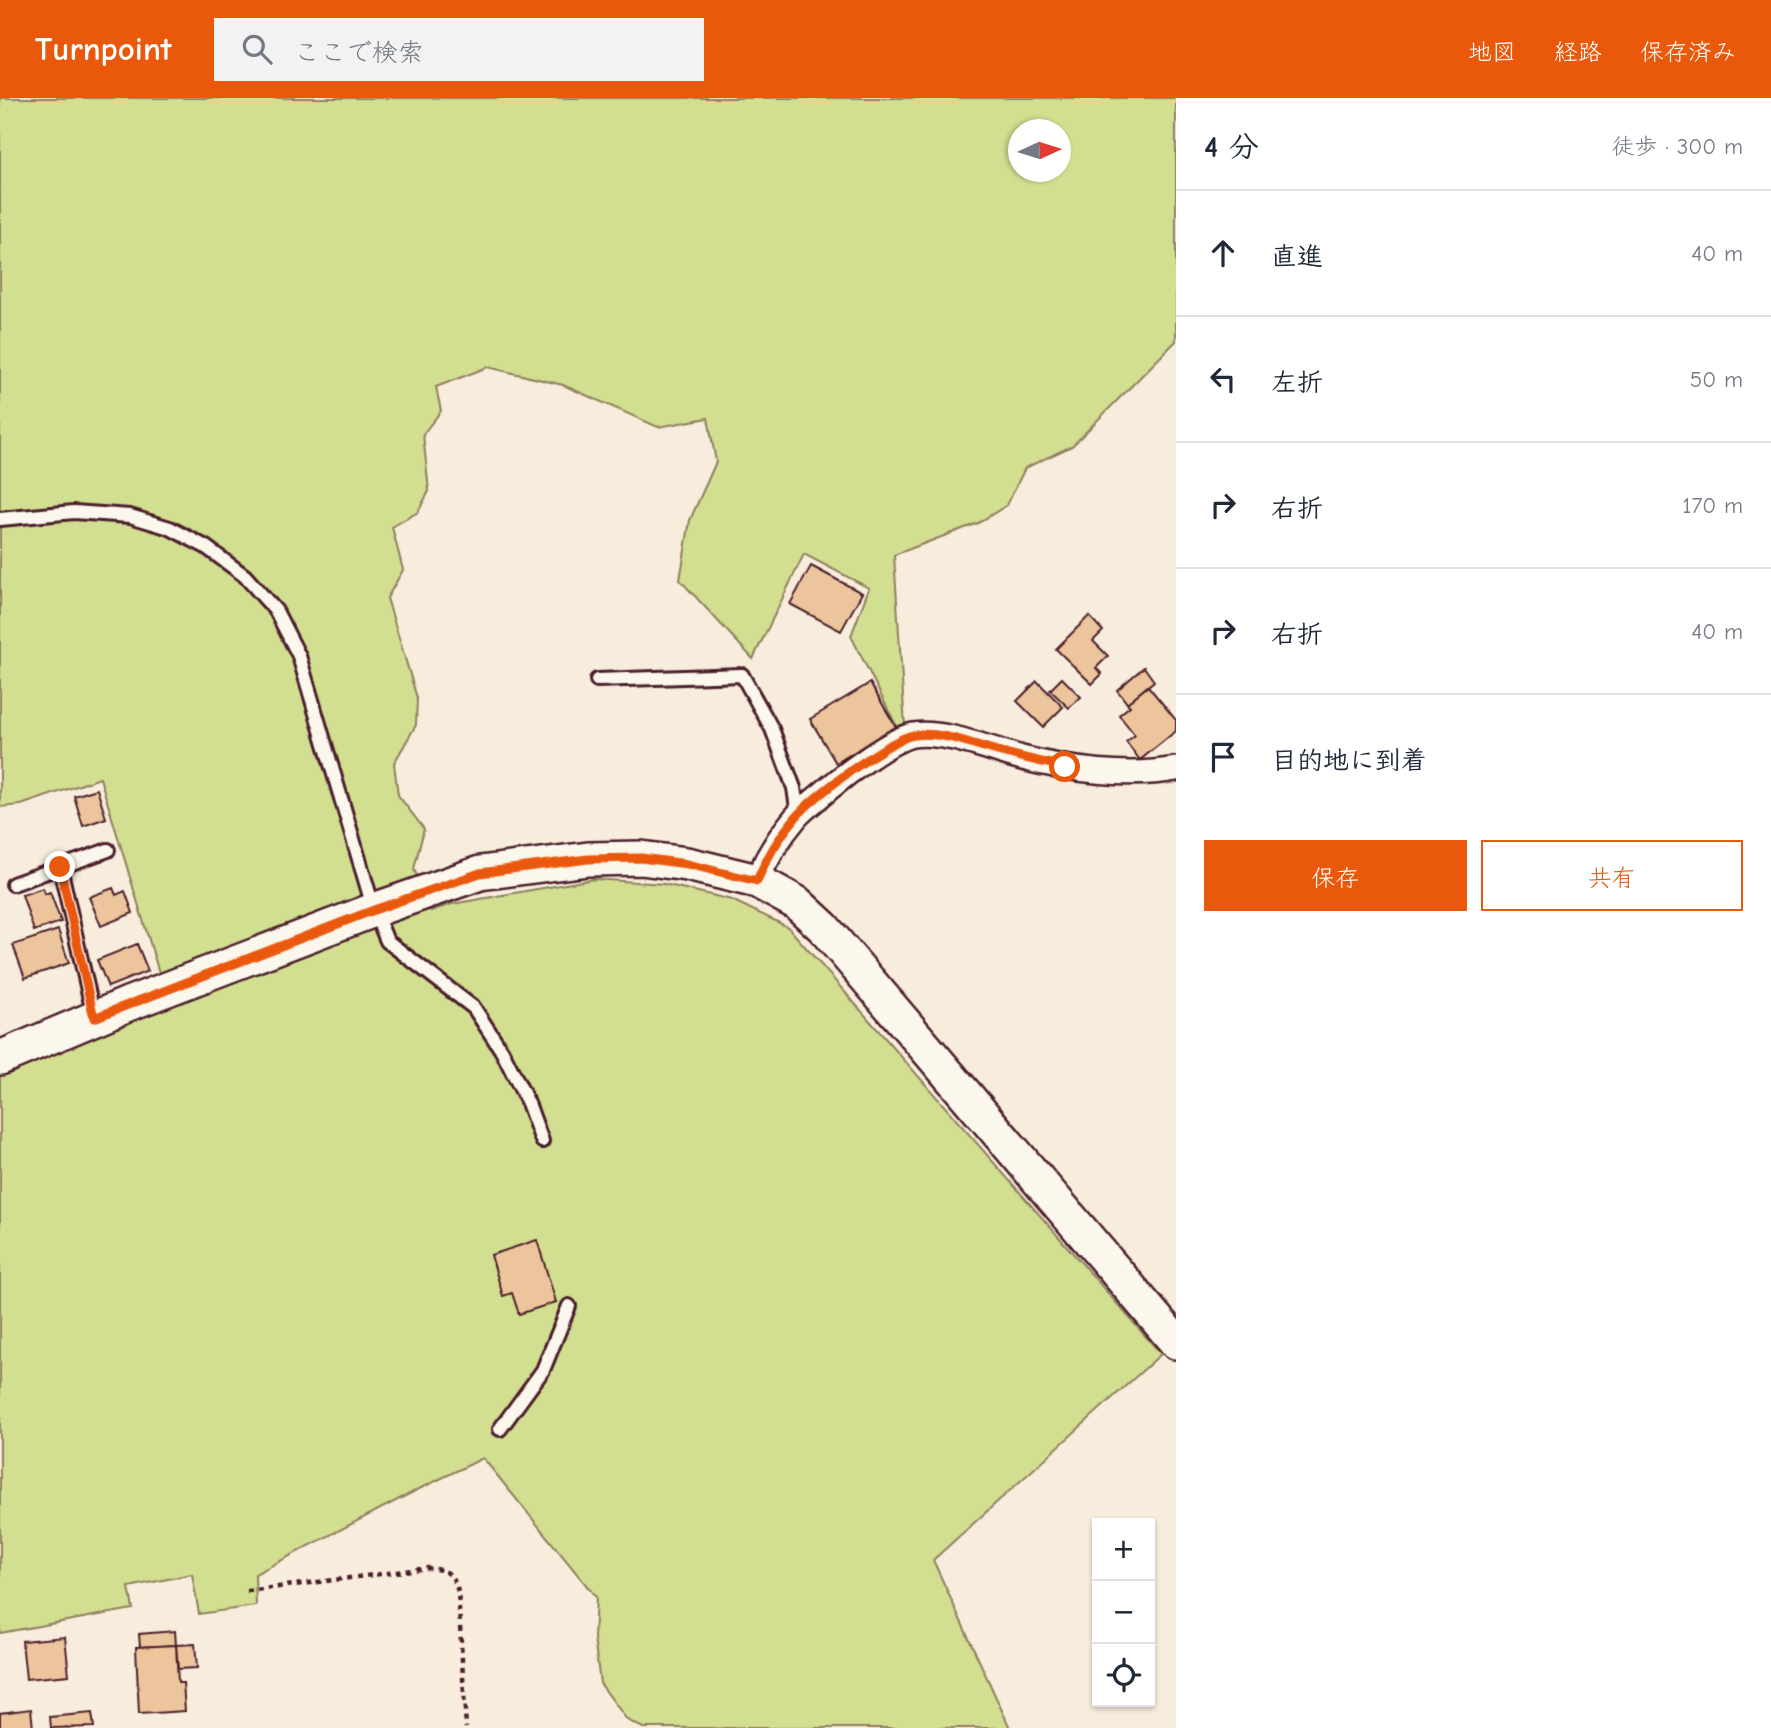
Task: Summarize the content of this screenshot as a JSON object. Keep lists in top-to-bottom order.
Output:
{
  "north": "right",
  "page": {
    "header": "Turnpoint",
    "search": "ここで検索",
    "nav": ["地図", "経路", "保存済み"],
    "heading": ["4 分", "徒歩 · 300 m"],
    "list": [
      ["直進", "40 m"],
      ["左折", "50 m"],
      ["右折", "170 m"],
      ["右折", "40 m"],
      "目的地に到着"
    ],
    "buttons": ["保存", "共有"],
    "map_buttons": ["+", "−"]
  }
}
